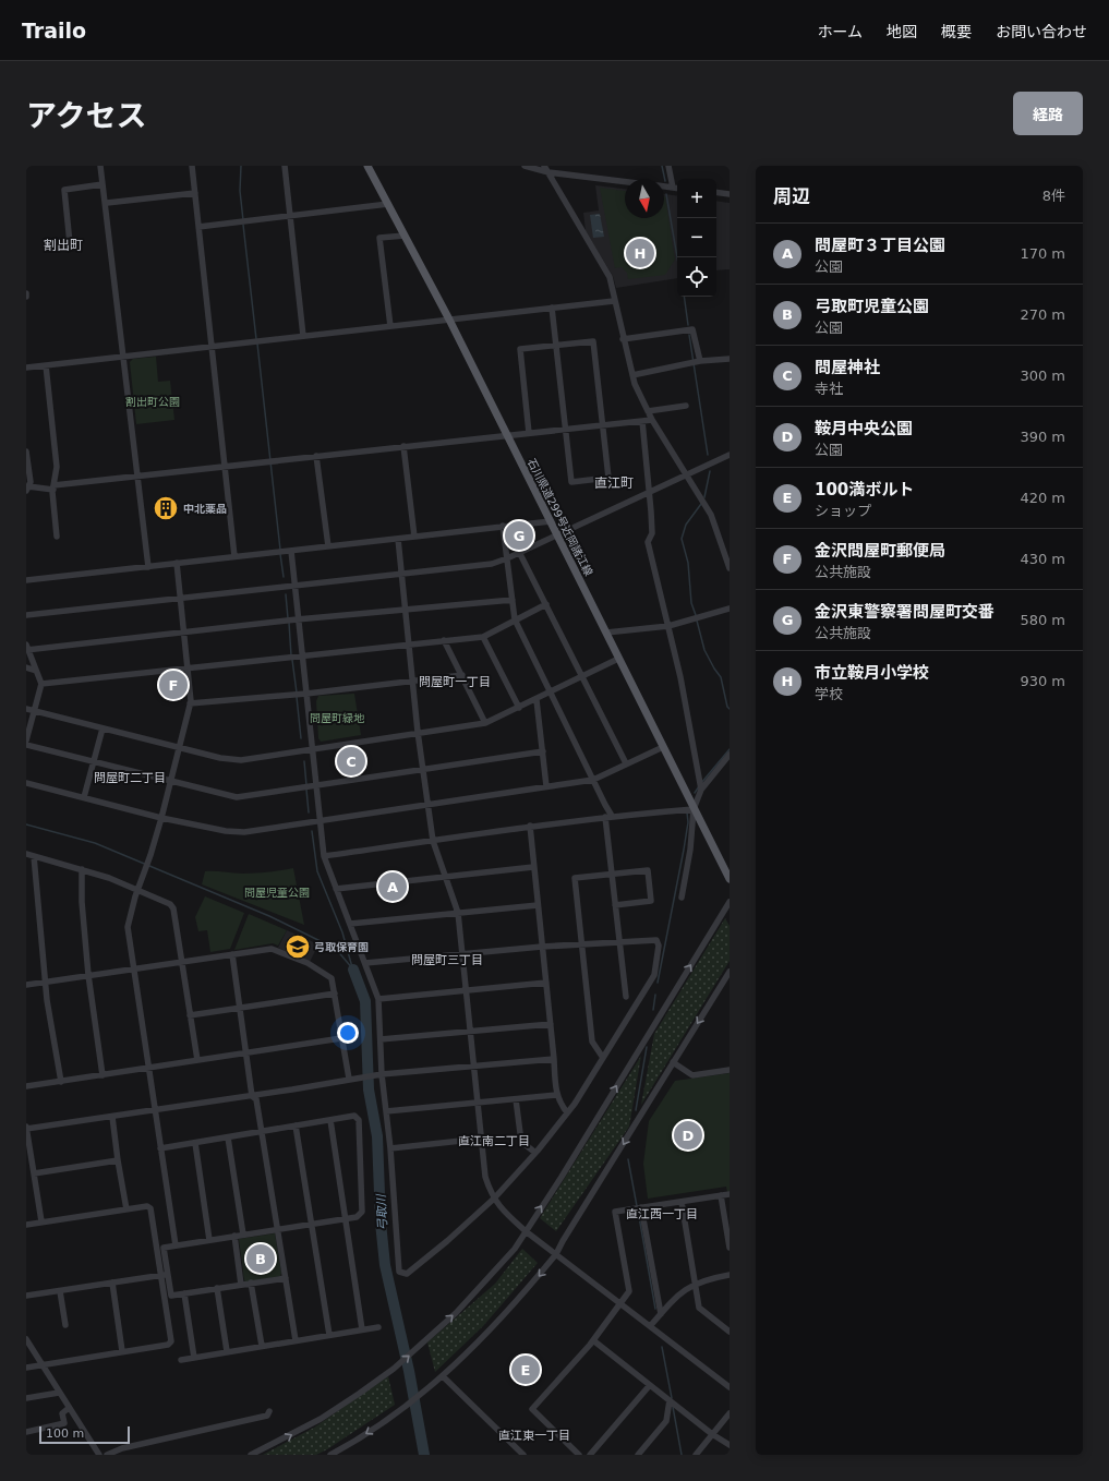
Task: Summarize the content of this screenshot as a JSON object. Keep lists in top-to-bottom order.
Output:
{
  "streets": {
    "main road": ["石川県道299号近岡諸江線"]
  },
  "districts": [
    "割出町",
    "直江町",
    "問屋町一丁目",
    "問屋町二丁目",
    "問屋町三丁目",
    "直江南二丁目",
    "直江西一丁目",
    "直江東一丁目"
  ],
  "water": ["弓取川"],
  "parks": ["割出町公園", "問屋町緑地", "問屋児童公園"],
  "places": {
    "building": ["中北薬品"],
    "school or university": ["弓取保育園"]
  },
  "scale_bar": "100 m",
  "north": "bottom",
  "page": {
    "header": "Trailo",
    "nav": [
      "ホーム",
      "地図",
      "概要",
      "お問い合わせ"
    ],
    "title": "アクセス",
    "buttons": "経路",
    "heading": ["周辺", "8件"],
    "map_buttons": ["+", "−"],
    "list": [
      {
        "mark": "A",
        "name": "問屋町３丁目公園",
        "note": "公園",
        "value": "170 m"
      },
      {
        "mark": "B",
        "name": "弓取町児童公園",
        "note": "公園",
        "value": "270 m"
      },
      {
        "mark": "C",
        "name": "問屋神社",
        "note": "寺社",
        "value": "300 m"
      },
      {
        "mark": "D",
        "name": "鞍月中央公園",
        "note": "公園",
        "value": "390 m"
      },
      {
        "mark": "E",
        "name": "100満ボルト",
        "note": "ショップ",
        "value": "420 m"
      },
      {
        "mark": "F",
        "name": "金沢問屋町郵便局",
        "note": "公共施設",
        "value": "430 m"
      },
      {
        "mark": "G",
        "name": "金沢東警察署問屋町交番",
        "note": "公共施設",
        "value": "580 m"
      },
      {
        "mark": "H",
        "name": "市立鞍月小学校",
        "note": "学校",
        "value": "930 m"
      }
    ],
    "pins": [
      "H",
      "G",
      "F",
      "C",
      "A",
      "D",
      "B",
      "E"
    ],
    "scale": "100 m"
  }
}
